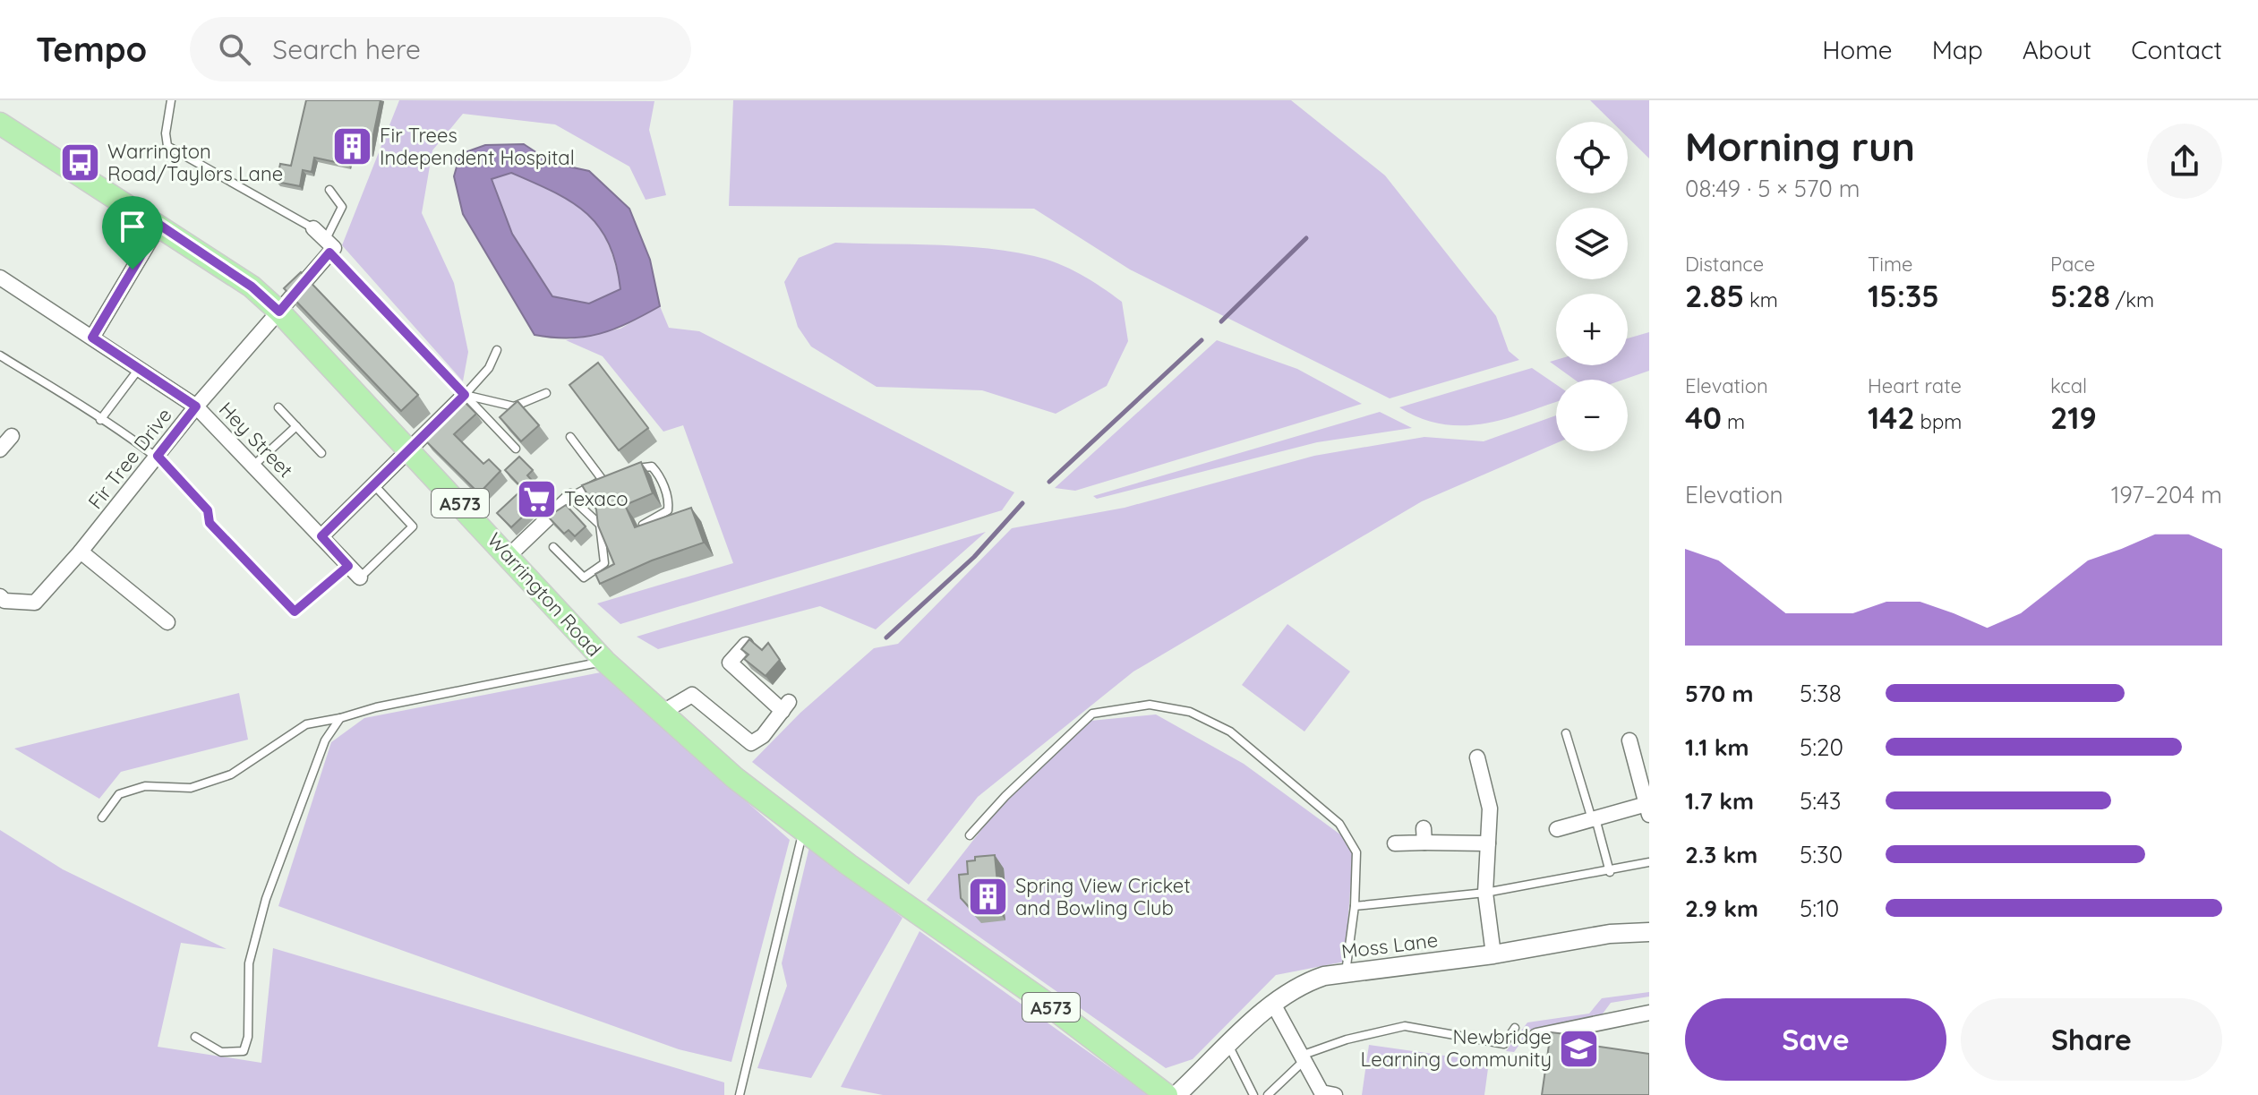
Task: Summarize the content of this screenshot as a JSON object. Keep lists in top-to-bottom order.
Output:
{
  "streets": {
    "main road": ["A573", "Warrington Road"],
    "street": ["Hey Street", "Fir Tree Drive", "Moss Lane"]
  },
  "crossings": [
    ["Hey Street", "Fir Tree Drive"],
    ["Fir Tree Drive", "Warrington Road"]
  ],
  "places": {
    "building": ["Fir Trees Independent Hospital", "Spring View Cricket and Bowling Club"],
    "bus stop": ["Warrington Road/Taylors Lane"],
    "supermarket": ["Texaco"],
    "school or university": ["Newbridge Learning Community"]
  },
  "page": {
    "header": "Tempo",
    "search": "Search here",
    "nav": [
      "Home",
      "Map",
      "About",
      "Contact"
    ],
    "heading": ["Morning run", "08:49 · 5 × 570 m"],
    "map_buttons": ["+", "−"],
    "stats": [
      ["Distance", "2.85 km"],
      ["Time", "15:35"],
      ["Pace", "5:28 /km"],
      ["Elevation", "40 m"],
      ["Heart rate", "142 bpm"],
      ["kcal", "219"]
    ],
    "chart": ["Elevation", "197–204 m"],
    "list": [
      {
        "name": "570 m",
        "note": "5:38"
      },
      {
        "name": "1.1 km",
        "note": "5:20"
      },
      {
        "name": "1.7 km",
        "note": "5:43"
      },
      {
        "name": "2.3 km",
        "note": "5:30"
      },
      {
        "name": "2.9 km",
        "note": "5:10"
      }
    ],
    "buttons": ["Save", "Share"]
  }
}
